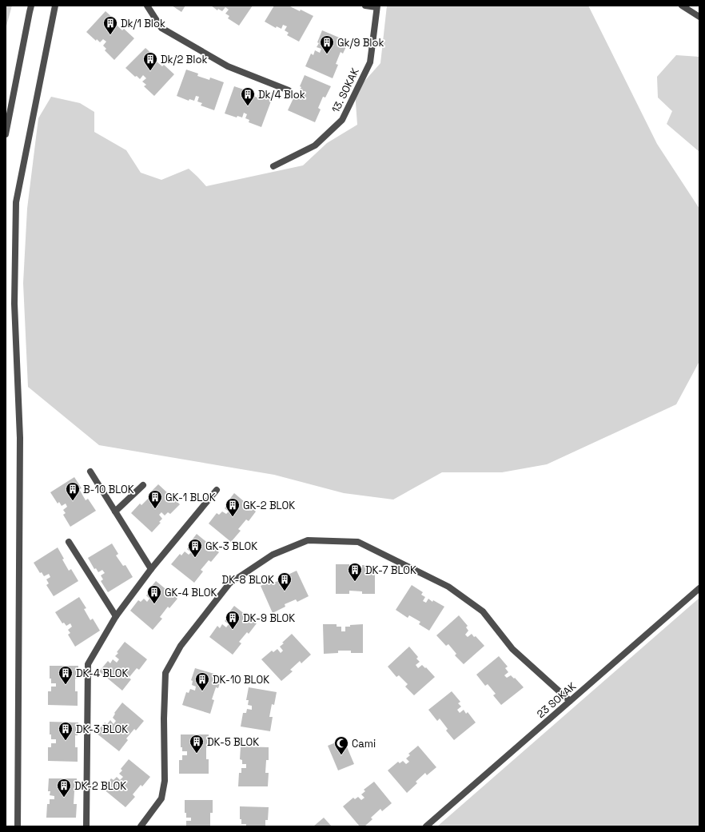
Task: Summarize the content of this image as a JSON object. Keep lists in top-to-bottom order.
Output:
{
  "streets": {
    "street": ["13. SOKAK", "23 SOKAK"]
  },
  "places": {
    "building": [
      "Dk/1 Blok",
      "Gk/9 Blok",
      "Dk/2 Blok",
      "Dk/4 Blok",
      "B-10 BLOK",
      "GK-1 BLOK",
      "GK-2 BLOK",
      "GK-3 BLOK",
      "DK-7 BLOK",
      "DK-8 BLOK",
      "GK-4 BLOK",
      "DK-9 BLOK",
      "DK-4 BLOK",
      "DK-10 BLOK",
      "DK-3 BLOK",
      "DK-5 BLOK",
      "DK-2 BLOK"
    ],
    "mosque": ["Cami"]
  }
}
